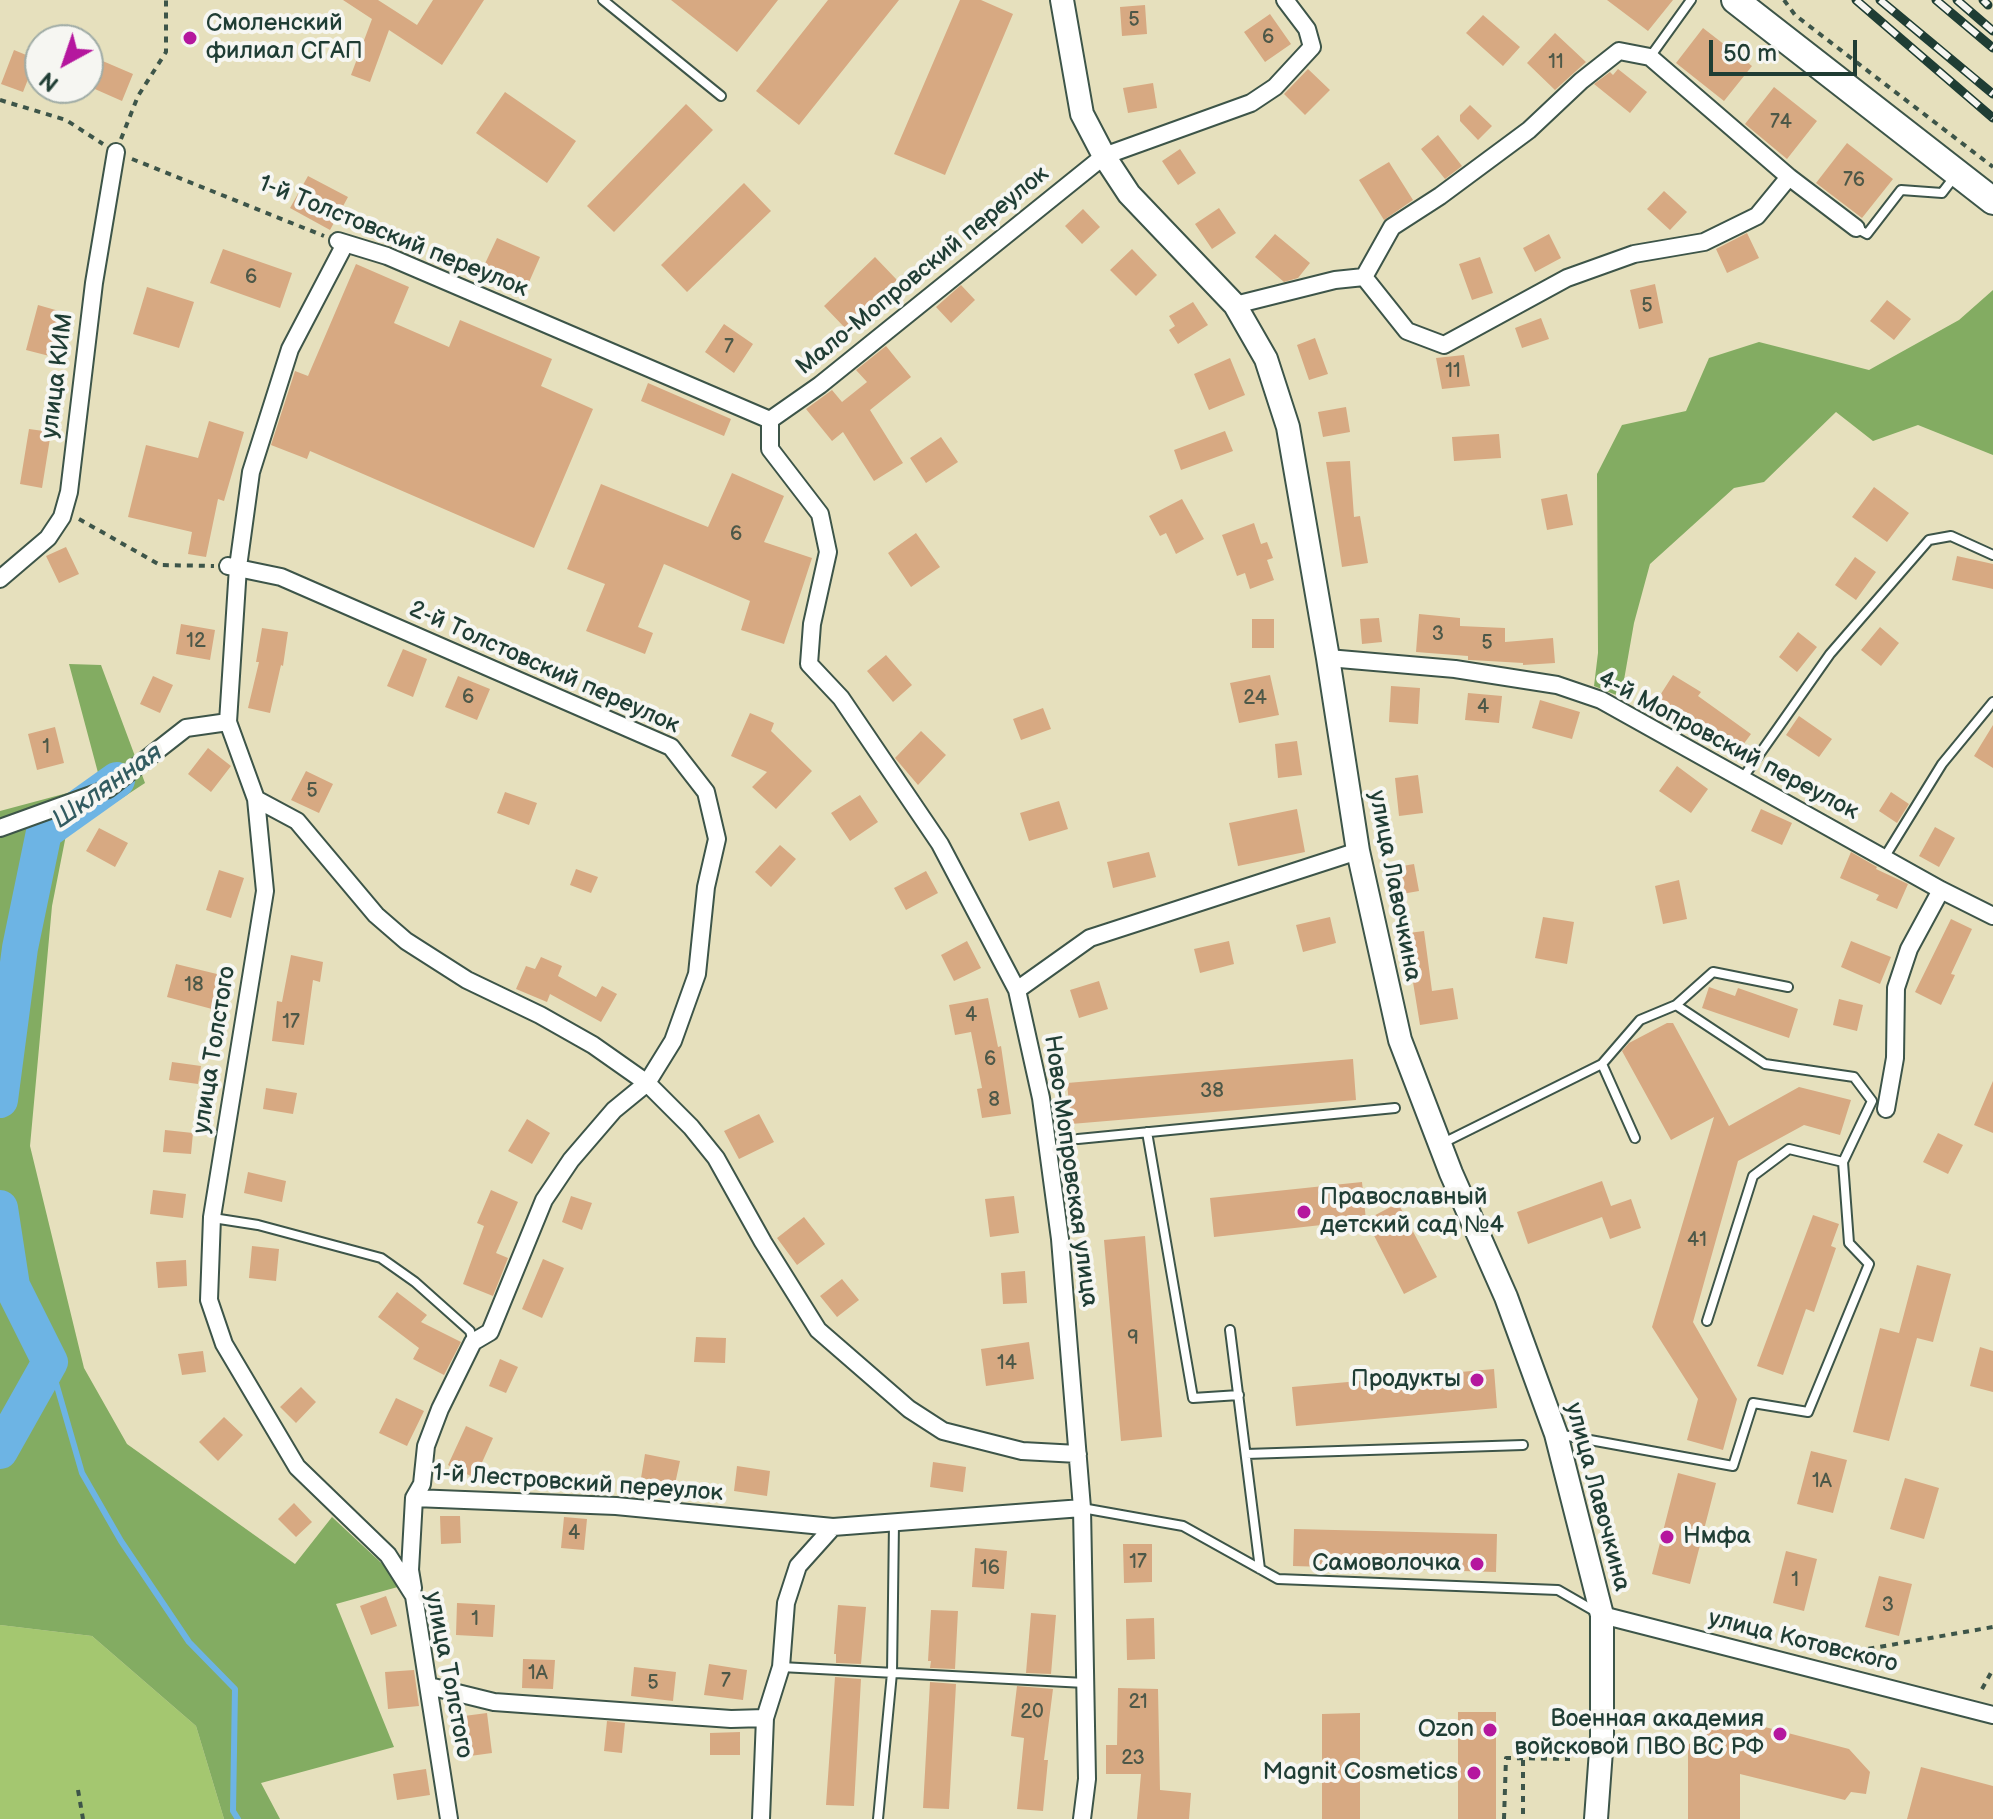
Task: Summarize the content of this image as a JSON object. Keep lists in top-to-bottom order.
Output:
{
  "streets": {
    "main road": ["улица Лавочкина"],
    "street": [
      "1-й Толстовский переулок",
      "Мало-Мопровский переулок",
      "улица КИМ",
      "2-й Толстовский переулок",
      "4-й Мопровский переулок",
      "улица Толстого",
      "Ново-Мопровская улица",
      "1-й Лестровский переулок",
      "улица Котовского"
    ]
  },
  "crossings": [
    ["1-й Толстовский переулок", "Мало-Мопровский переулок"],
    ["1-й Толстовский переулок", "улица КИМ"],
    ["1-й Толстовский переулок", "улица Толстого"],
    ["1-й Толстовский переулок", "Ново-Мопровская улица"],
    ["Мало-Мопровский переулок", "улица Лавочкина"],
    ["Мало-Мопровский переулок", "Ново-Мопровская улица"],
    ["2-й Толстовский переулок", "улица Толстого"],
    ["2-й Толстовский переулок", "1-й Лестровский переулок"],
    ["4-й Мопровский переулок", "улица Лавочкина"],
    ["улица Лавочкина", "улица Котовского"],
    ["Ново-Мопровская улица", "1-й Лестровский переулок"]
  ],
  "water": ["Шклянная"],
  "places": [
    "Смоленский филиал СГАП",
    "Православный детский сад №4",
    "Продукты",
    "Нмфа",
    "Самоволочка",
    "Ozon",
    "Военная академия войсковой ПВО ВС РФ",
    "Magnit Cosmetics"
  ],
  "house_numbers": [
    "5",
    "6",
    "11",
    "74",
    "76",
    "6",
    "5",
    "7",
    "11",
    "6",
    "3",
    "12",
    "5",
    "6",
    "24",
    "4",
    "1",
    "5",
    "18",
    "4",
    "17",
    "6",
    "38",
    "8",
    "41",
    "9",
    "14",
    "1А",
    "4",
    "17",
    "16",
    "1",
    "3",
    "1",
    "1А",
    "7",
    "5",
    "21",
    "20",
    "23"
  ],
  "scale_bar": "50 m",
  "north": "bottom left"
}
